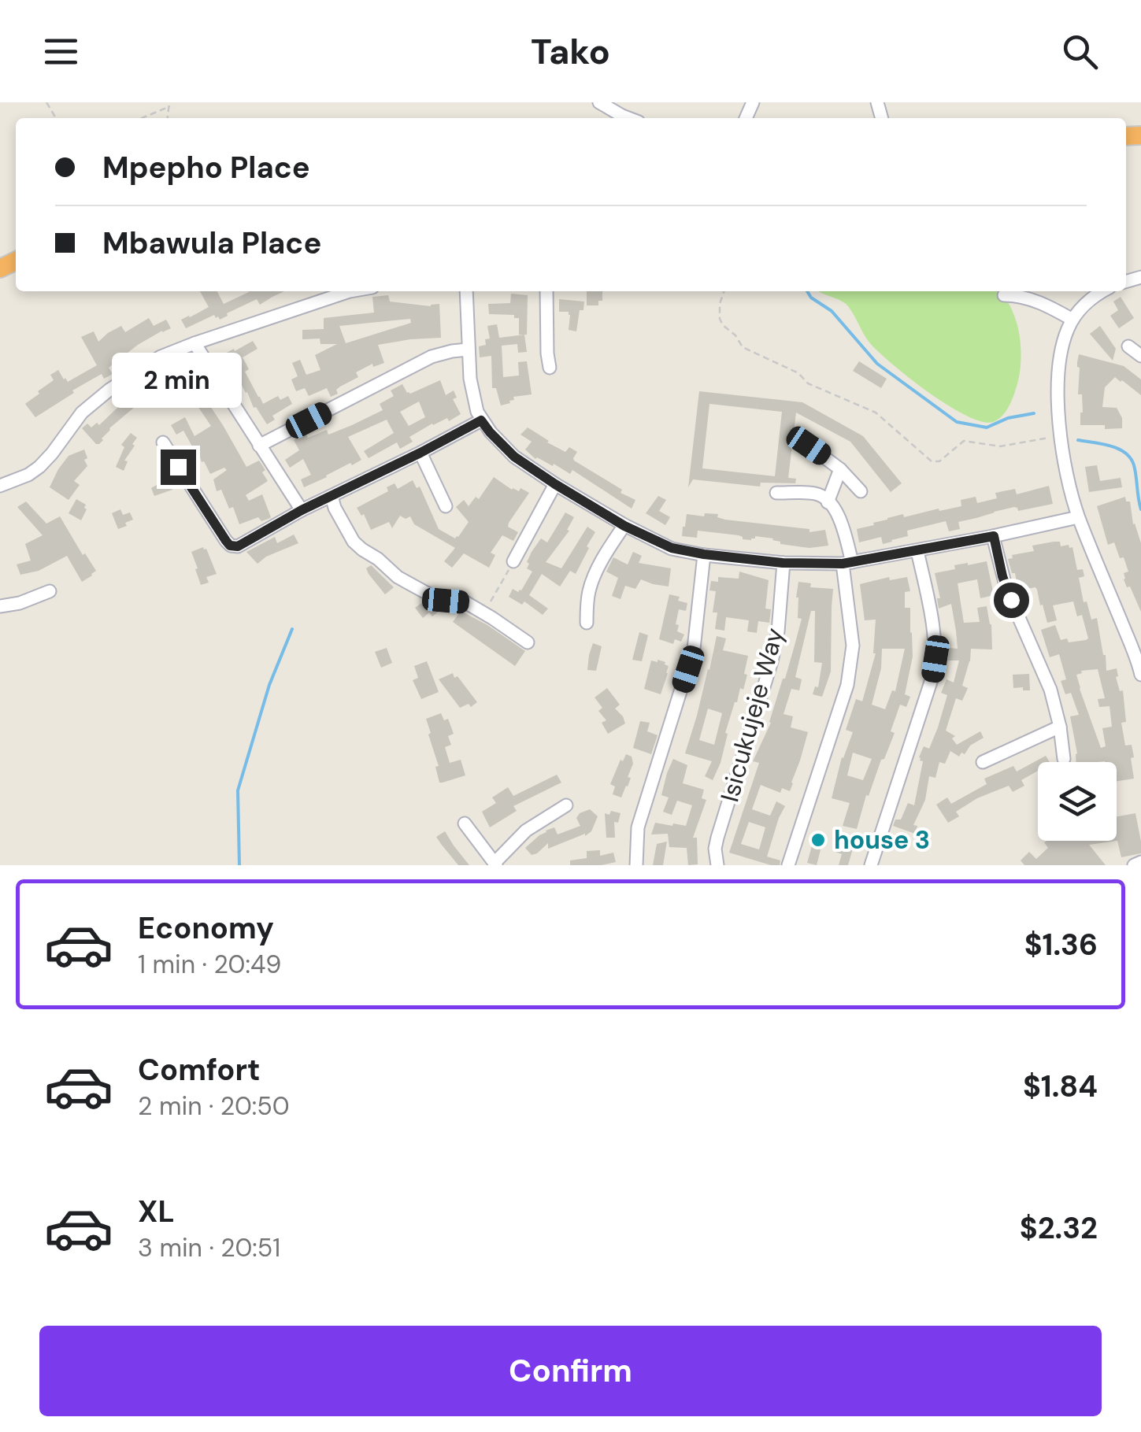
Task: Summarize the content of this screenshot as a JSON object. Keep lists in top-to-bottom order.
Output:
{
  "streets": {
    "street": ["Isicukujeje Way"]
  },
  "places": ["house 3"],
  "page": {
    "header": "Tako",
    "banner": ["Mpepho Place", "Mbawula Place"],
    "bubble": "2 min",
    "list": [
      {
        "name": "Economy",
        "note": "1 min · 20:49",
        "value": "$1.36"
      },
      {
        "name": "Comfort",
        "note": "2 min · 20:50",
        "value": "$1.84"
      },
      {
        "name": "XL",
        "note": "3 min · 20:51",
        "value": "$2.32"
      }
    ],
    "buttons": "Confirm"
  }
}
